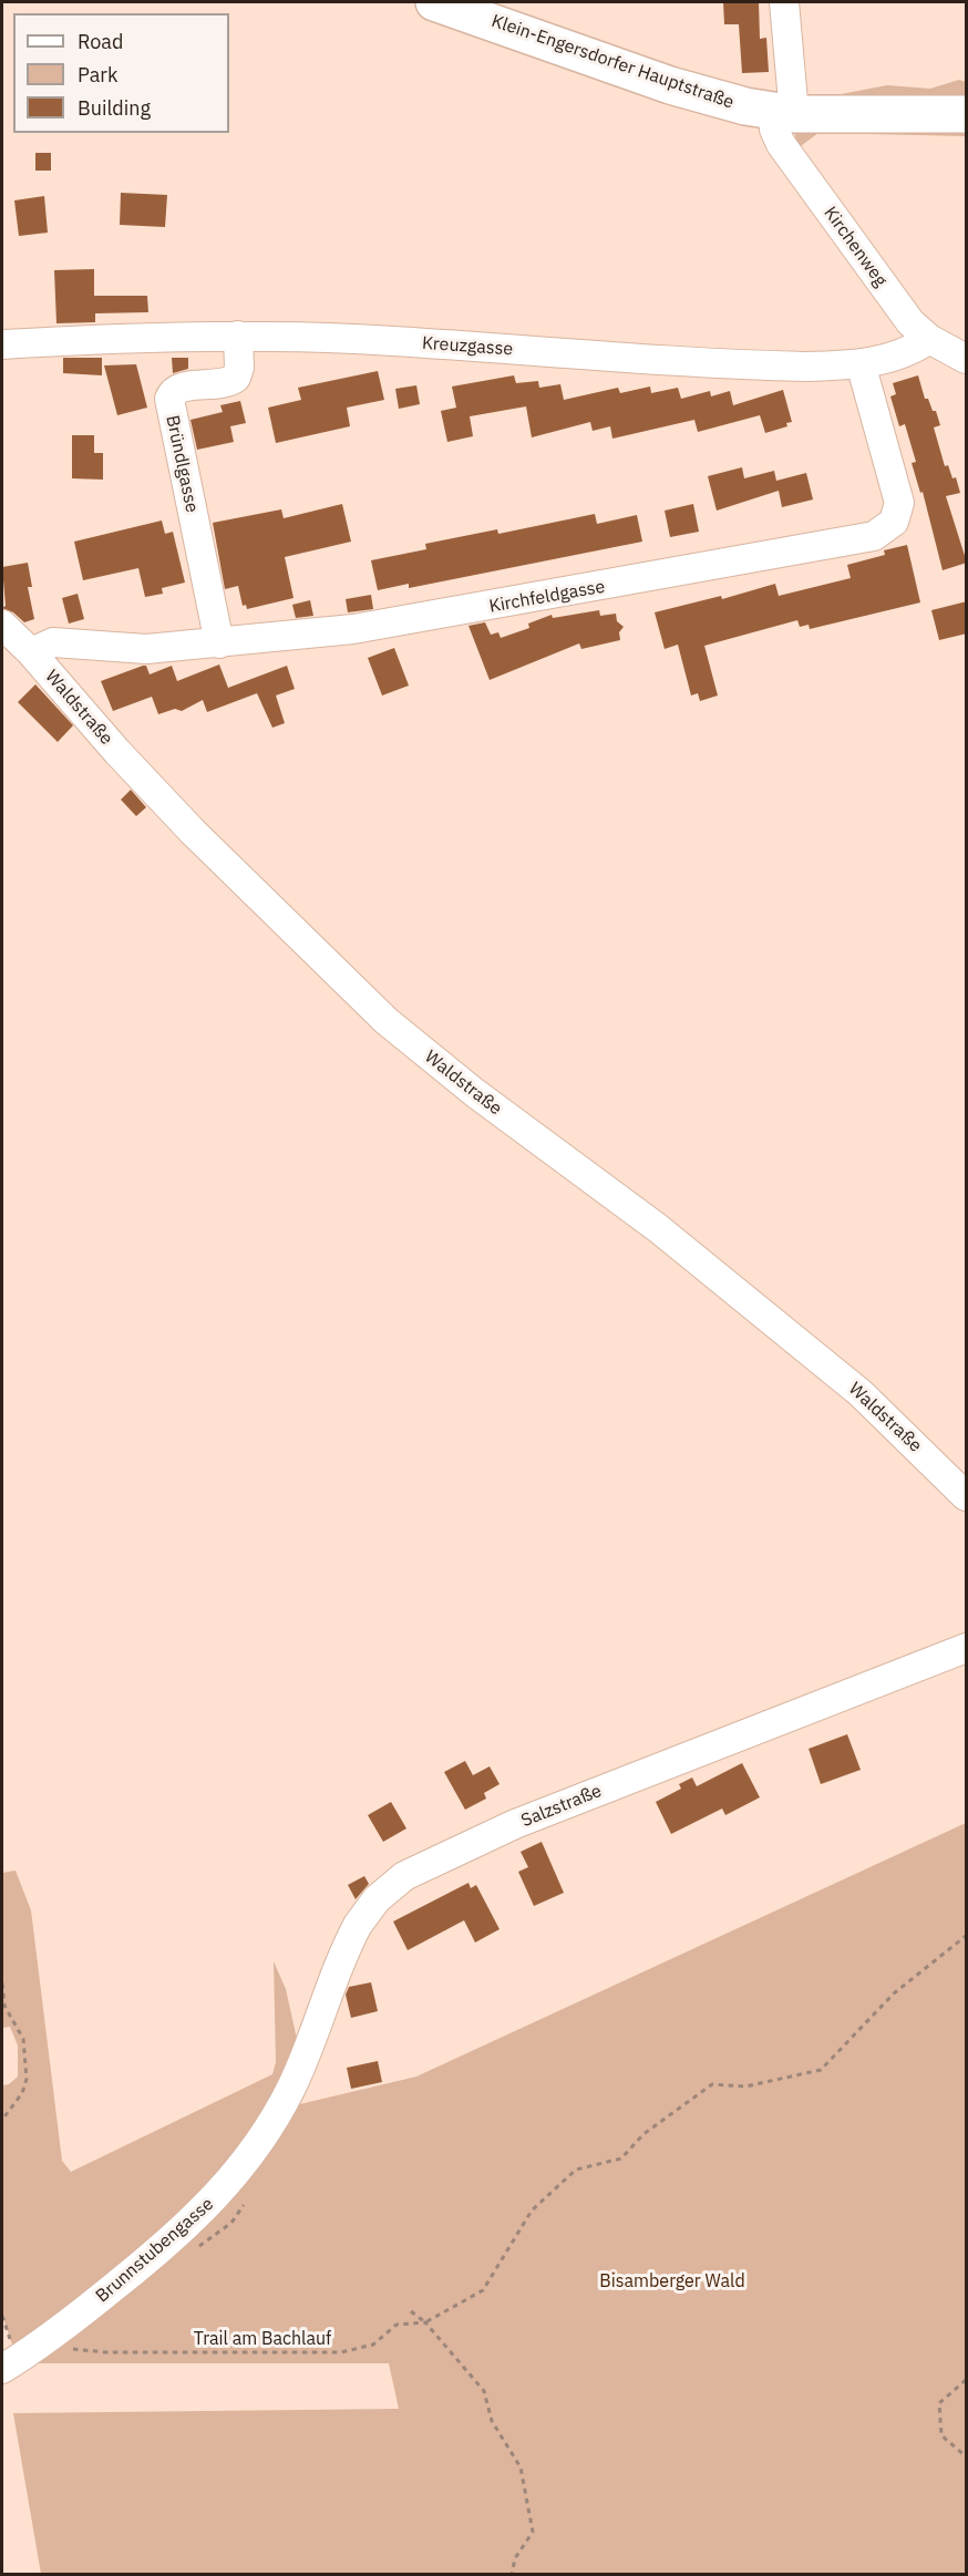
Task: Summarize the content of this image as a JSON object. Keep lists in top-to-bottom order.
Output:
{
  "streets": {
    "main road": ["Klein-Engersdorfer Hauptstraße"],
    "street": [
      "Kirchenweg",
      "Kreuzgasse",
      "Bründlgasse",
      "Kirchfeldgasse",
      "Waldstraße",
      "Salzstraße",
      "Brunnstubengasse"
    ],
    "path": ["Trail am Bachlauf"]
  },
  "crossings": [
    ["Klein-Engersdorfer Hauptstraße", "Kirchenweg"],
    ["Kirchenweg", "Kreuzgasse"],
    ["Kreuzgasse", "Bründlgasse"],
    ["Kreuzgasse", "Kirchfeldgasse"],
    ["Bründlgasse", "Kirchfeldgasse"],
    ["Kirchfeldgasse", "Waldstraße"],
    ["Salzstraße", "Brunnstubengasse"],
    ["Brunnstubengasse", "Trail am Bachlauf"]
  ],
  "parks": ["Bisamberger Wald"],
  "legend": ["Road", "Park", "Building"]
}
